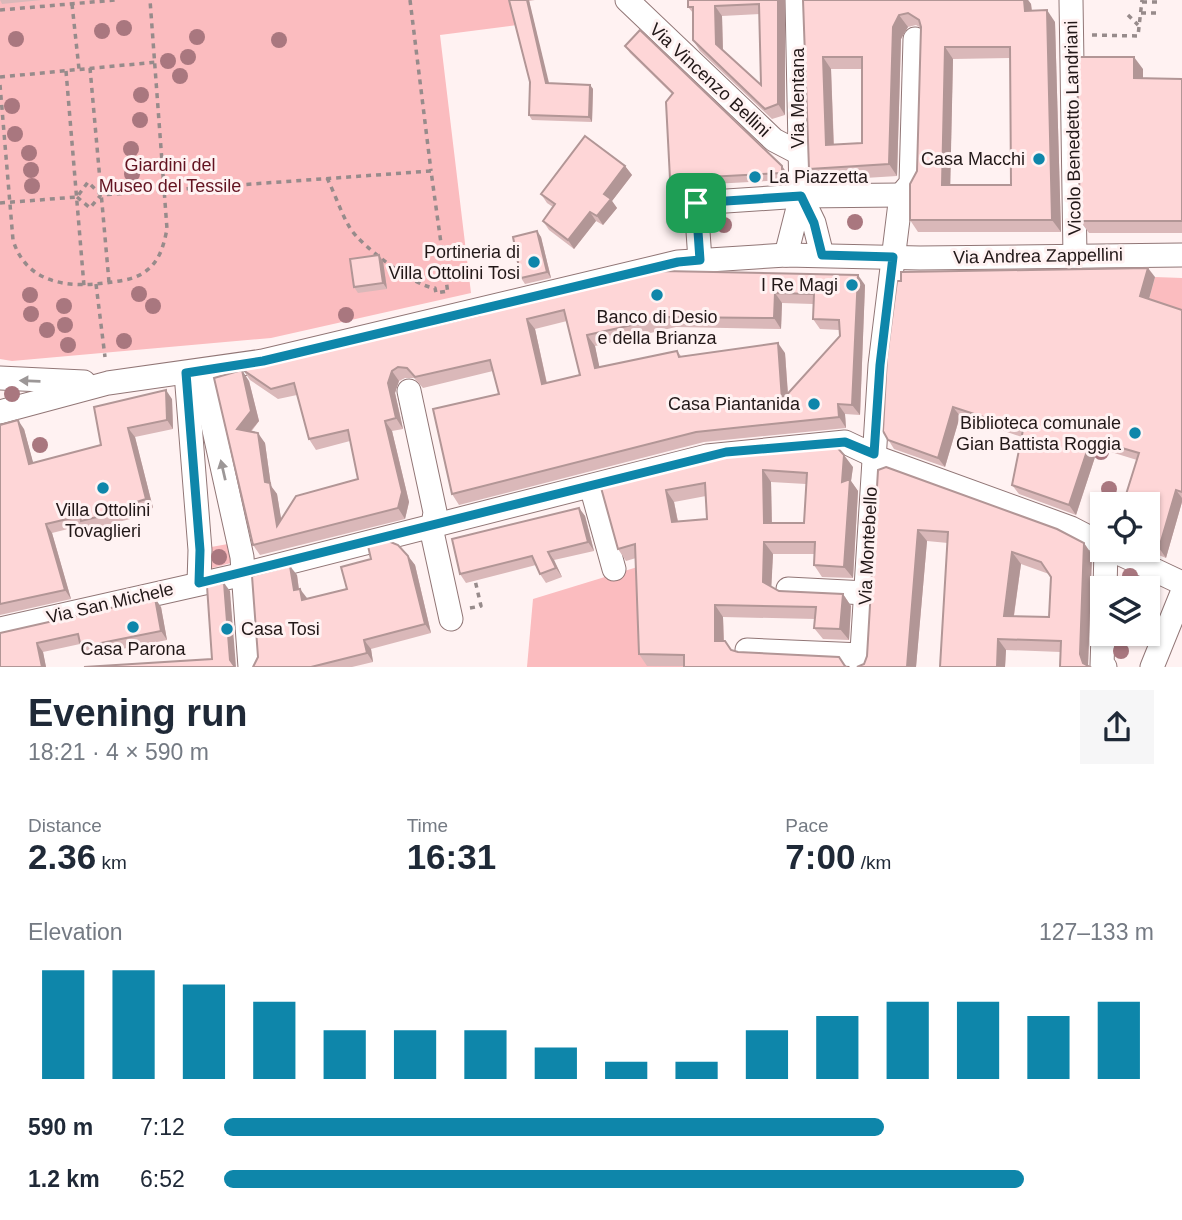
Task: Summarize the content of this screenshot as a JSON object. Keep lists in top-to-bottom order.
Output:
{
  "streets": {
    "street": [
      "Via Vincenzo Bellini",
      "Via Mentana",
      "Vicolo Benedetto Landriani",
      "Via Andrea Zappellini",
      "Via Montebello",
      "Via San Michele"
    ]
  },
  "crossings": [
    ["Via Vincenzo Bellini", "Via Mentana"],
    ["Vicolo Benedetto Landriani", "Via Andrea Zappellini"],
    ["Via Andrea Zappellini", "Via Montebello"],
    ["Via Montebello", "Via San Michele"]
  ],
  "parks": ["Giardini del Museo del Tessile"],
  "places": [
    "Casa Macchi",
    "La Piazzetta",
    "Portineria di Villa Ottolini Tosi",
    "I Re Magi",
    "Banco di Desio e della Brianza",
    "Casa Piantanida",
    "Biblioteca comunale Gian Battista Roggia",
    "Villa Ottolini Tovaglieri",
    "Casa Parona",
    "Casa Tosi"
  ],
  "page": {
    "heading": ["Evening run", "18:21 · 4 × 590 m"],
    "stats": [
      ["Distance", "2.36 km"],
      ["Time", "16:31"],
      ["Pace", "7:00 /km"]
    ],
    "chart": ["Elevation", "127–133 m"],
    "list": [
      {
        "name": "590 m",
        "note": "7:12"
      },
      {
        "name": "1.2 km",
        "note": "6:52"
      }
    ]
  }
}
